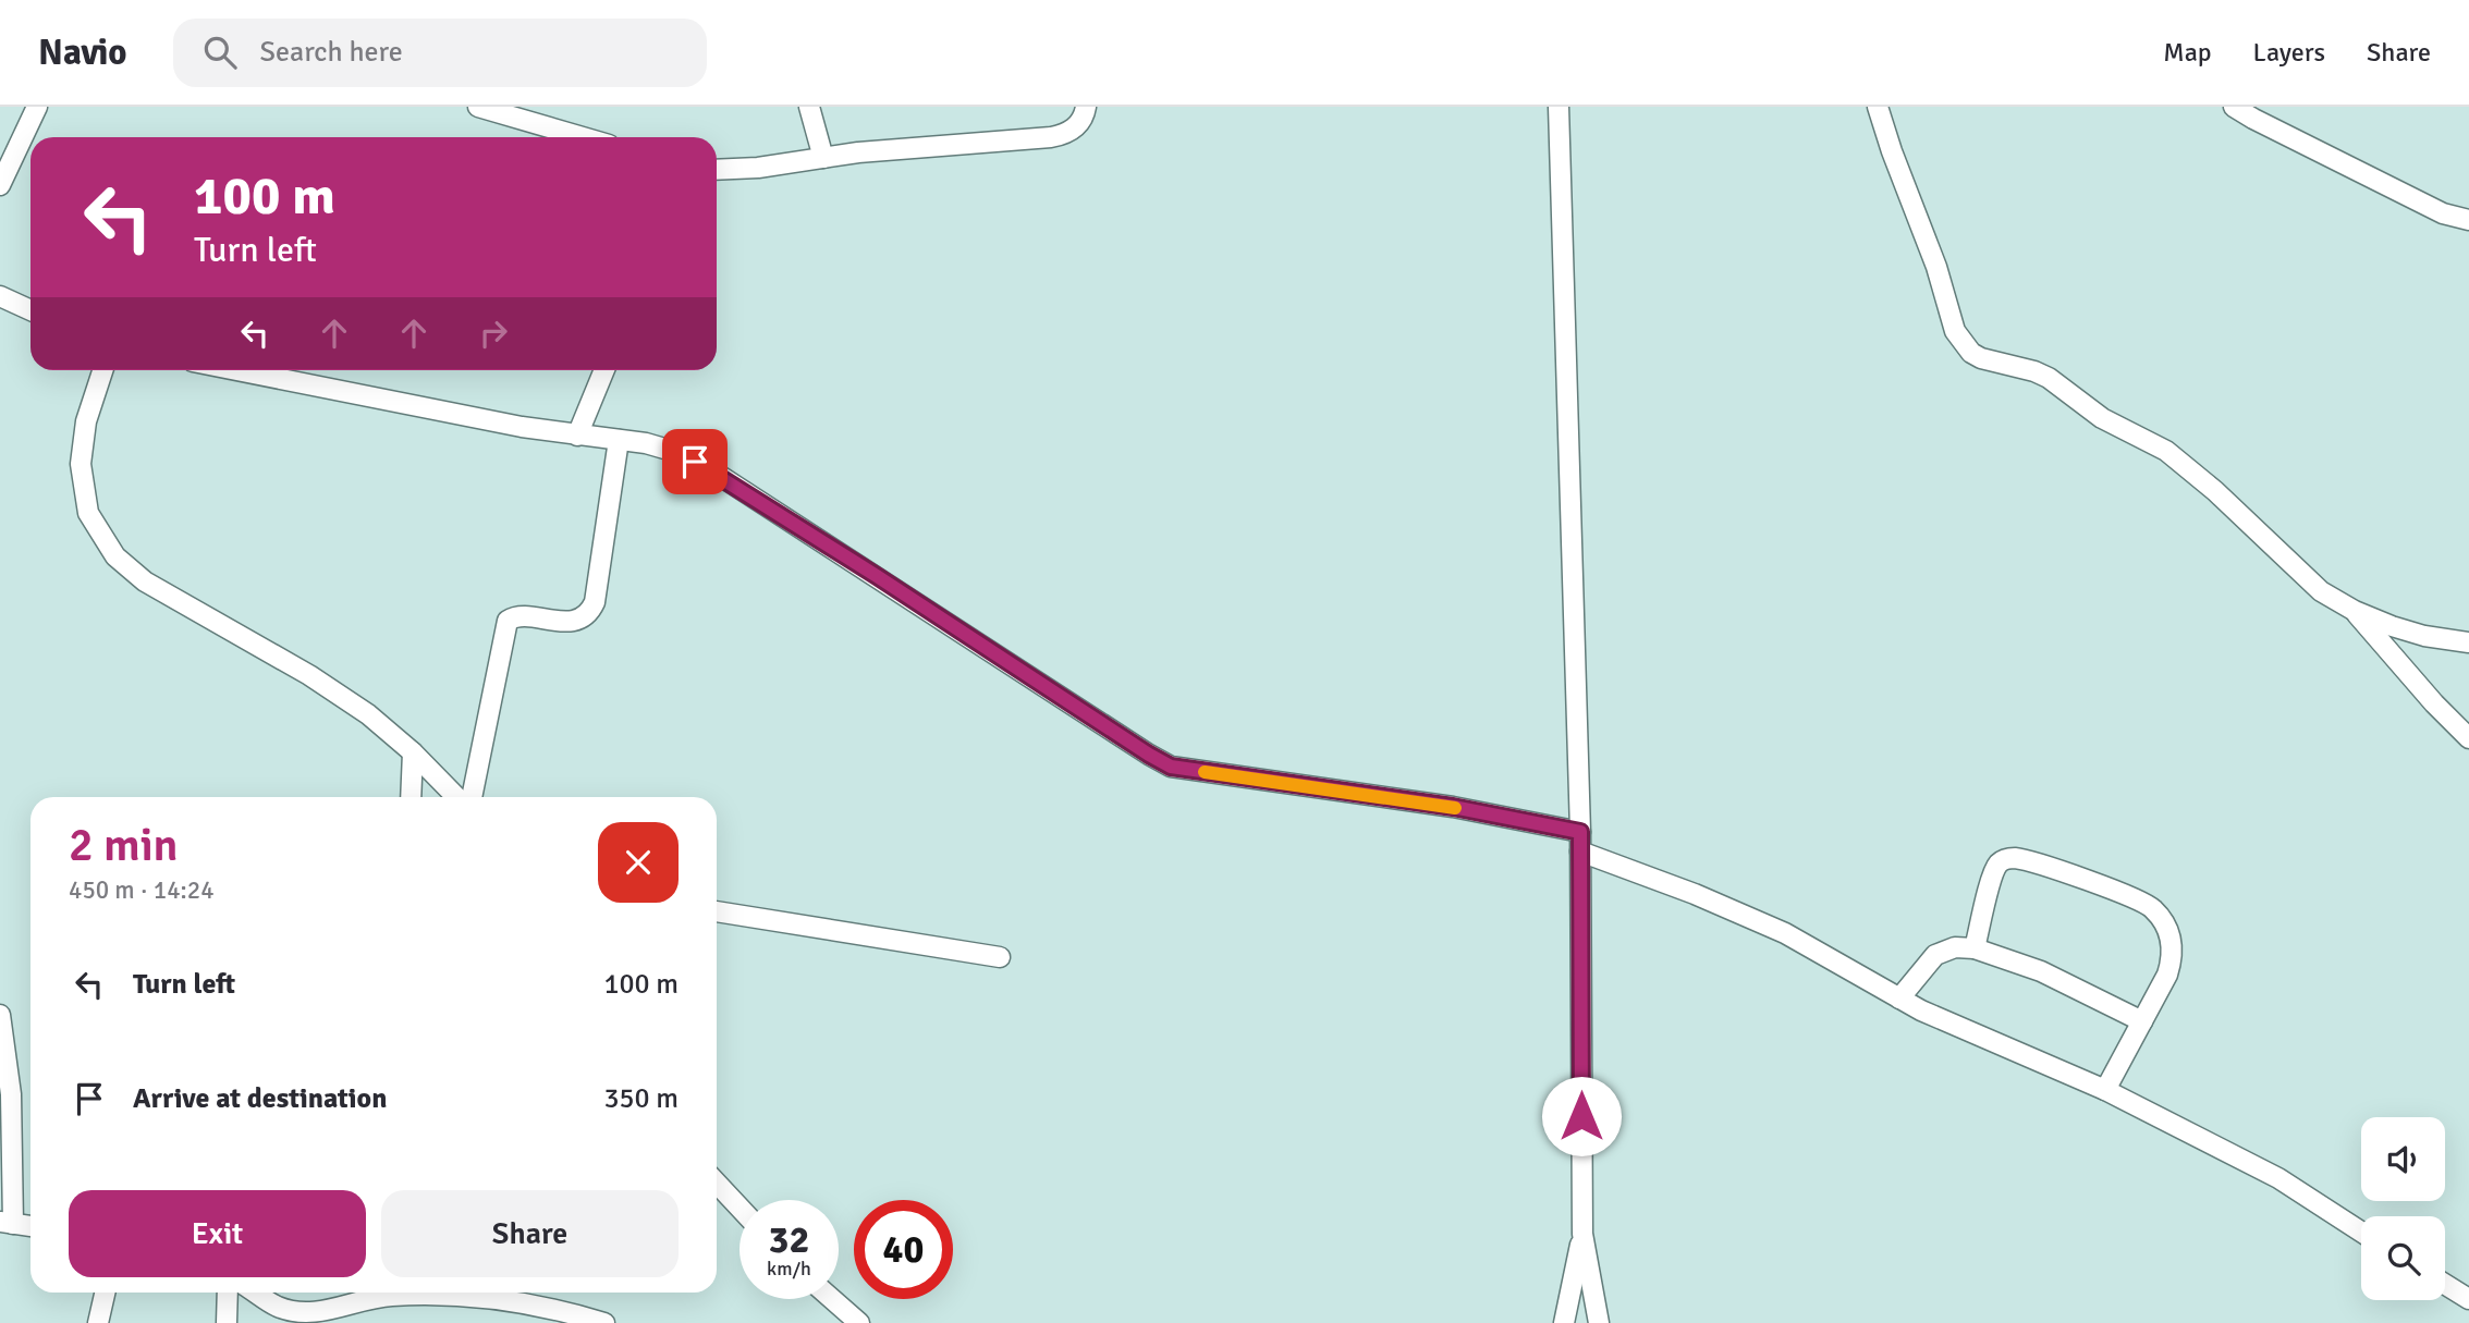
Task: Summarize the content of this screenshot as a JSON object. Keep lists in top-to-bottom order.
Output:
{
  "page": {
    "header": "Navio",
    "search": "Search here",
    "nav": ["Map", "Layers", "Share"],
    "turn": ["100 m", "Turn left"],
    "heading": ["2 min", "450 m · 14:24"],
    "list": [
      {
        "name": "Turn left",
        "value": "100 m"
      },
      {
        "name": "Arrive at destination",
        "value": "350 m"
      }
    ],
    "buttons": ["Exit", "Share"],
    "speed": "32 km/h",
    "limit": "40"
  }
}
